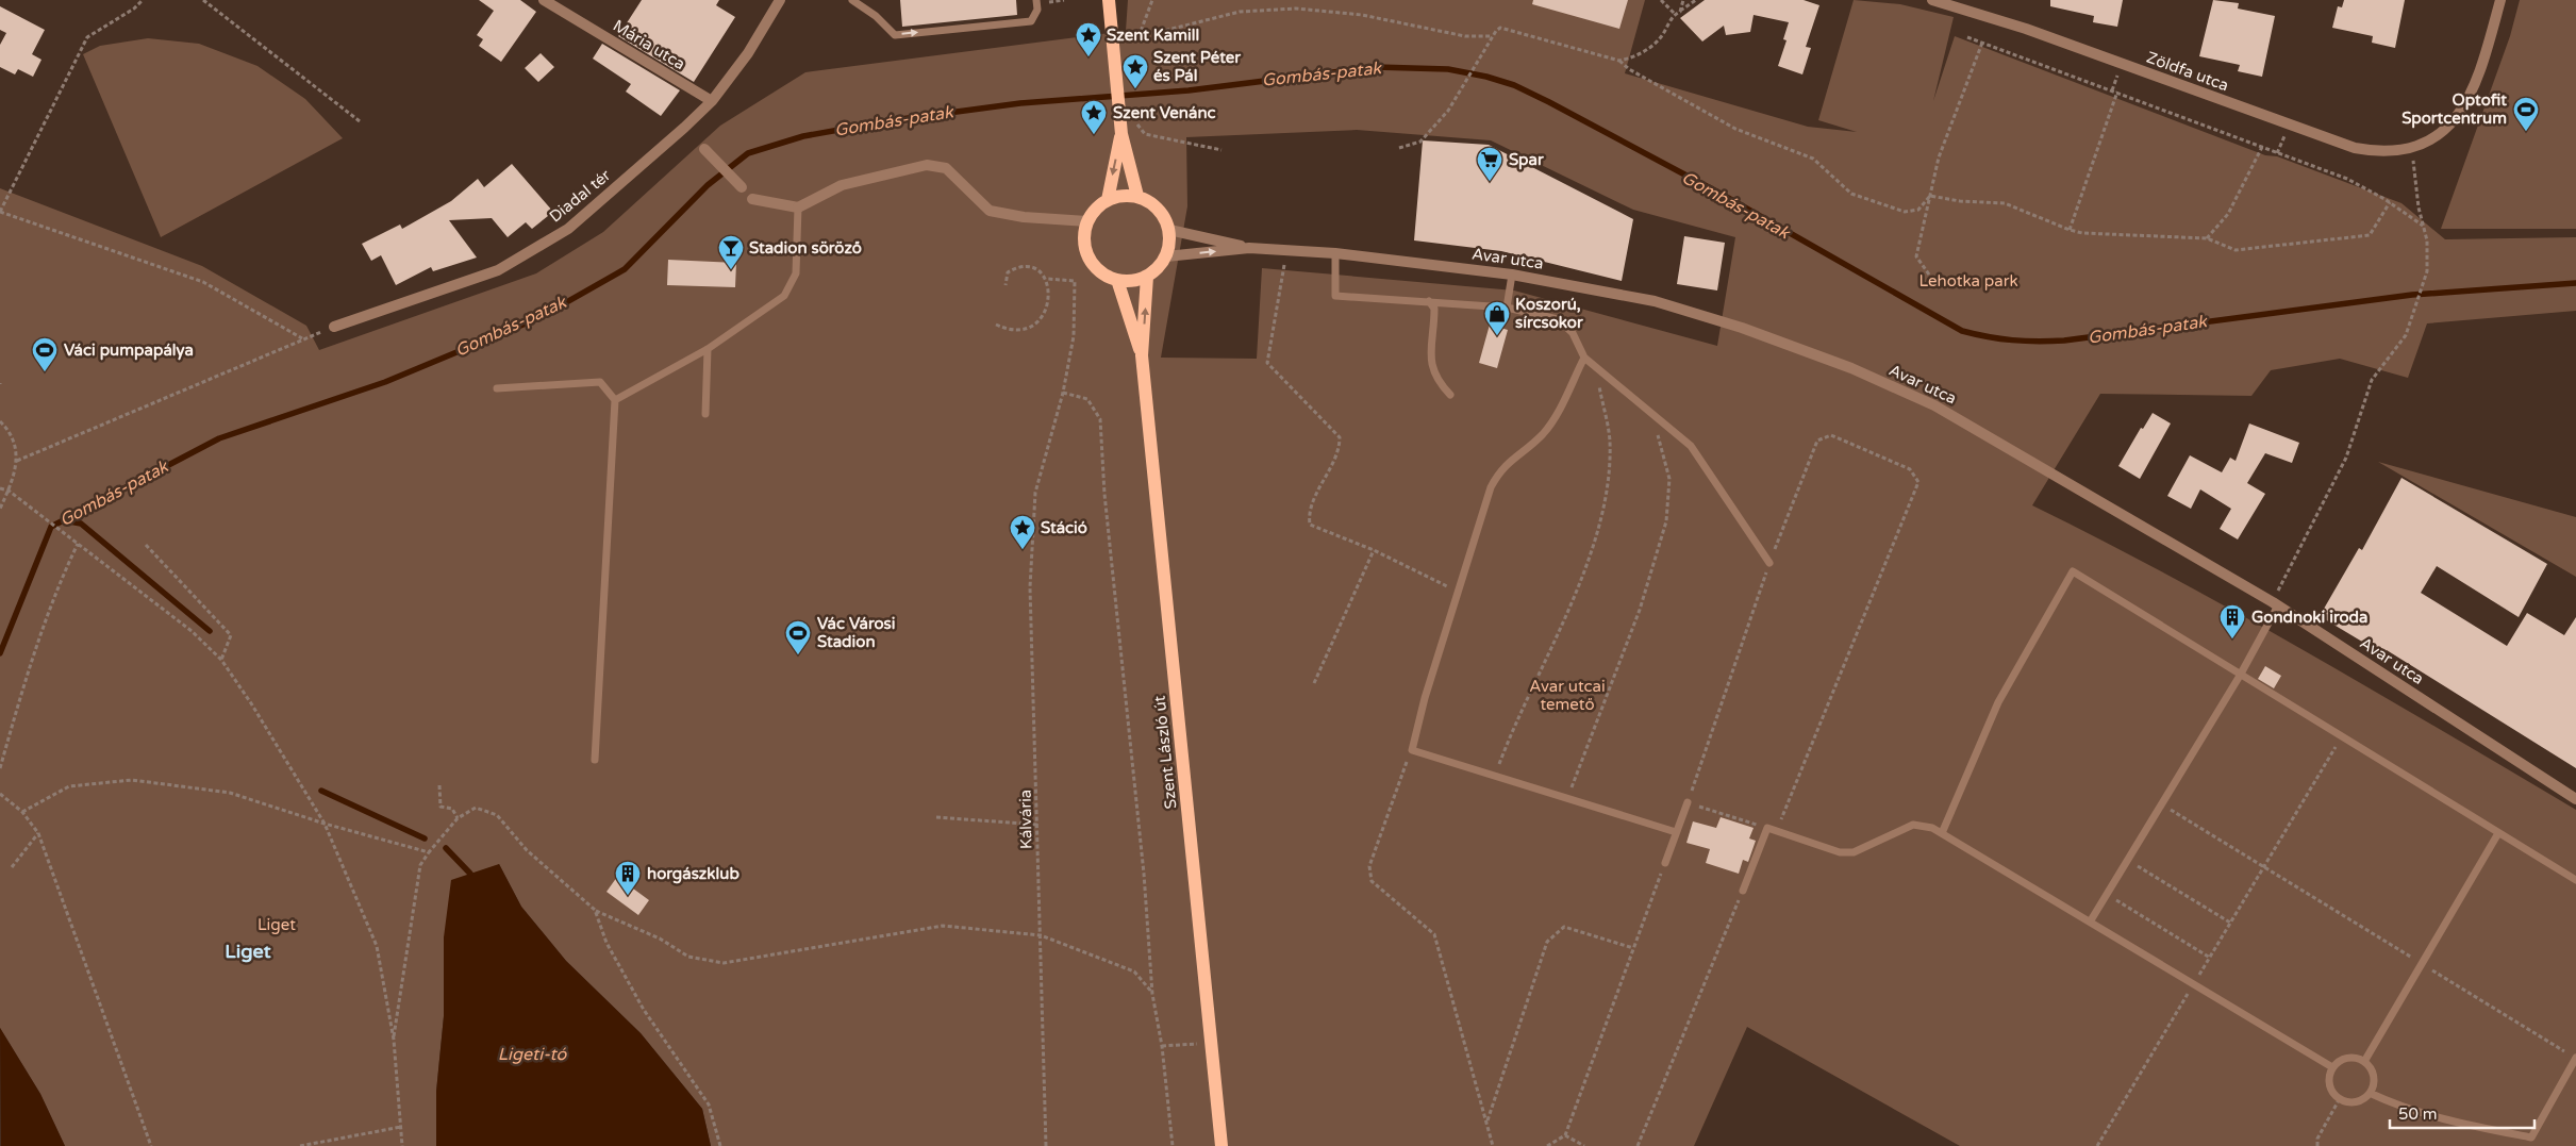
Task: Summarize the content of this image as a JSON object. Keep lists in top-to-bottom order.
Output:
{
  "streets": {
    "main road": ["Szent László út"],
    "street": [
      "Mária utca",
      "Zöldfa utca",
      "Diadal tér",
      "Avar utca"
    ],
    "path": ["Kálvária"]
  },
  "crossings": [
    ["Mária utca", "Diadal tér"]
  ],
  "districts": ["Liget"],
  "water": ["Gombás-patak", "Ligeti-tó"],
  "parks": ["Lehotka park", "Avar utcai temető", "Liget"],
  "places": {
    "place": [
      "Szent Kamill",
      "Szent Péter és Pál",
      "Szent Venánc",
      "Stáció"
    ],
    "sports": ["Optofit Sportcentrum", "Váci pumpapálya", "Vác Városi Stadion"],
    "supermarket": ["Spar"],
    "bar": ["Stadion söröző"],
    "shop": ["Koszorú, sírcsokor"],
    "building": ["Gondnoki iroda", "horgászklub"]
  },
  "scale_bar": "50 m"
}
